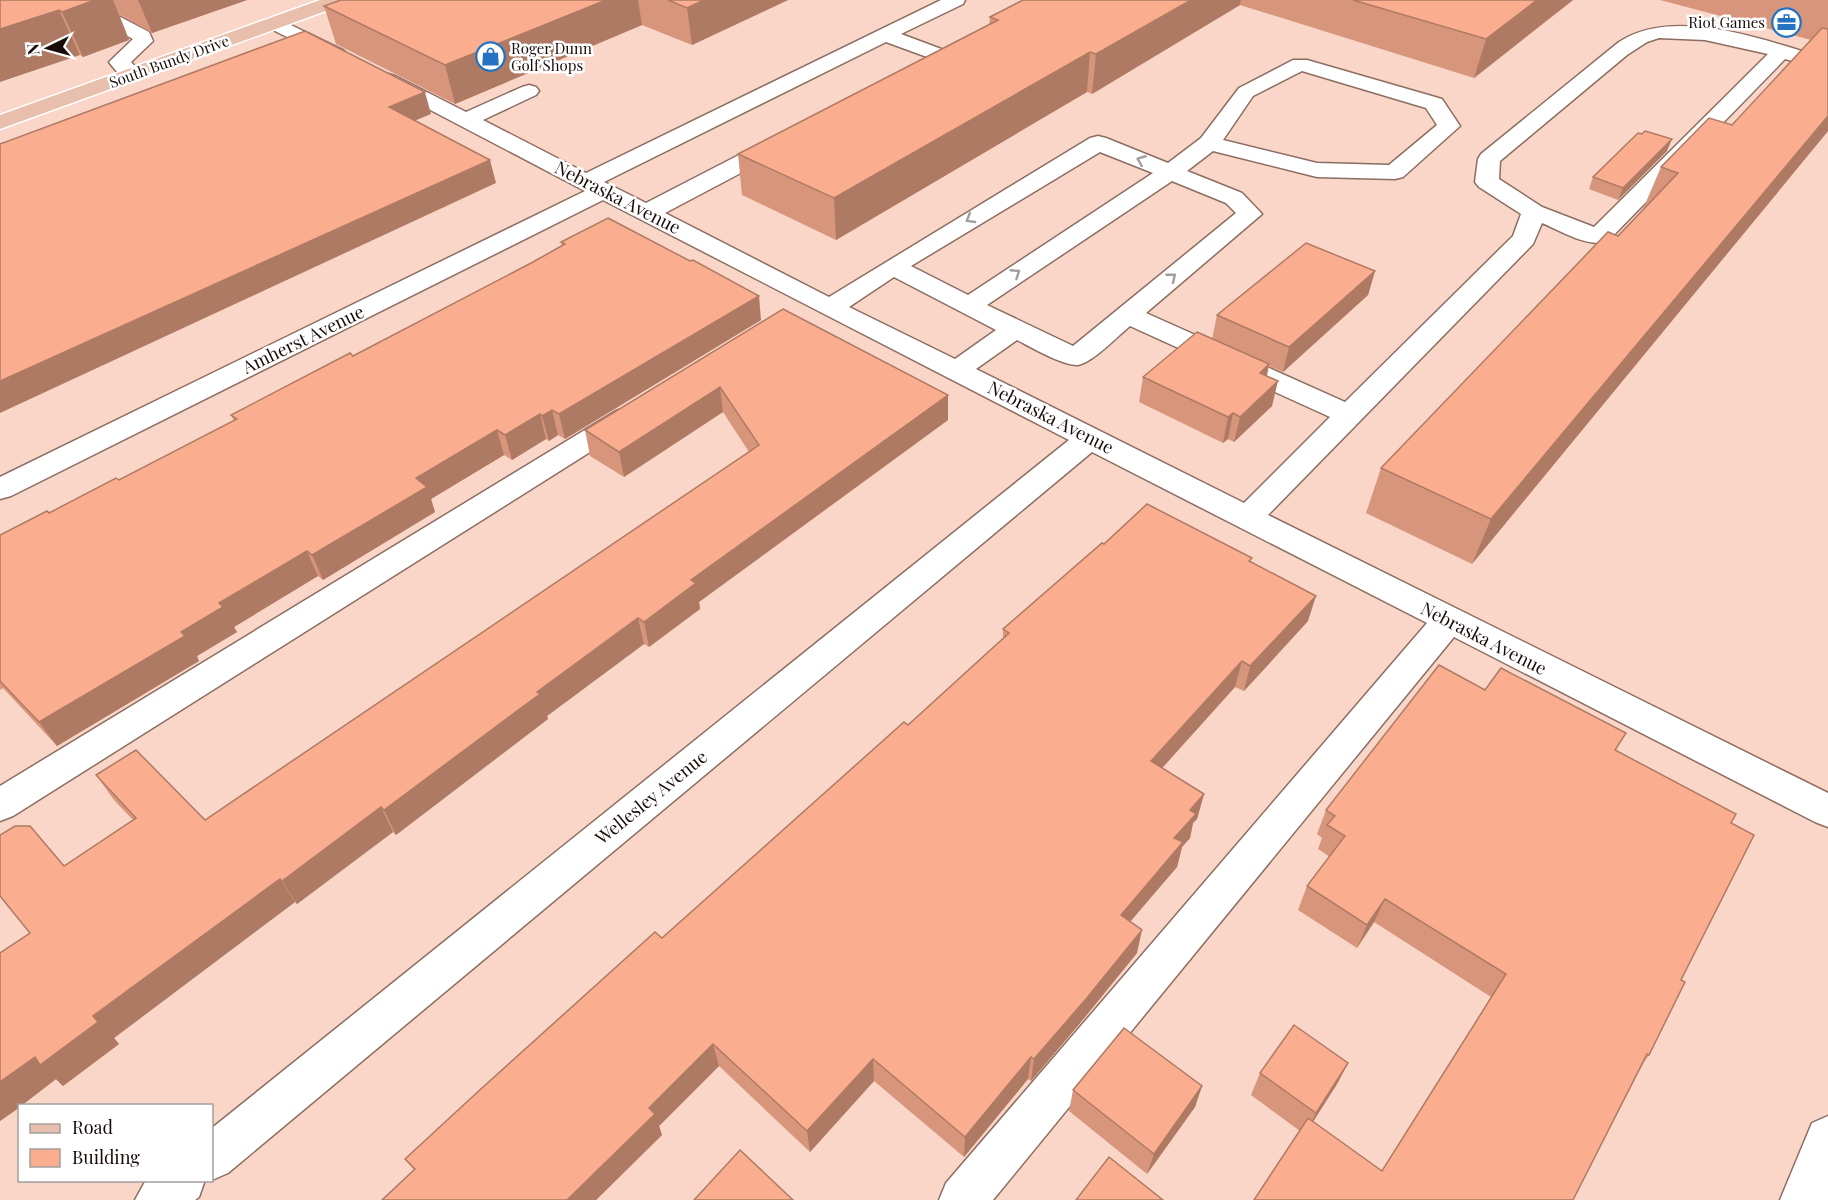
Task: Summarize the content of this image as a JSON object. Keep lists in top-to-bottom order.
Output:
{
  "streets": {
    "main road": ["South Bundy Drive"],
    "street": ["Nebraska Avenue", "Amherst Avenue", "Wellesley Avenue"]
  },
  "crossings": [
    ["Nebraska Avenue", "Amherst Avenue"],
    ["Nebraska Avenue", "Wellesley Avenue"]
  ],
  "places": {
    "office": ["Riot Games"],
    "shop": ["Roger Dunn Golf Shops"]
  },
  "legend": ["Road", "Building"],
  "north": "left"
}
